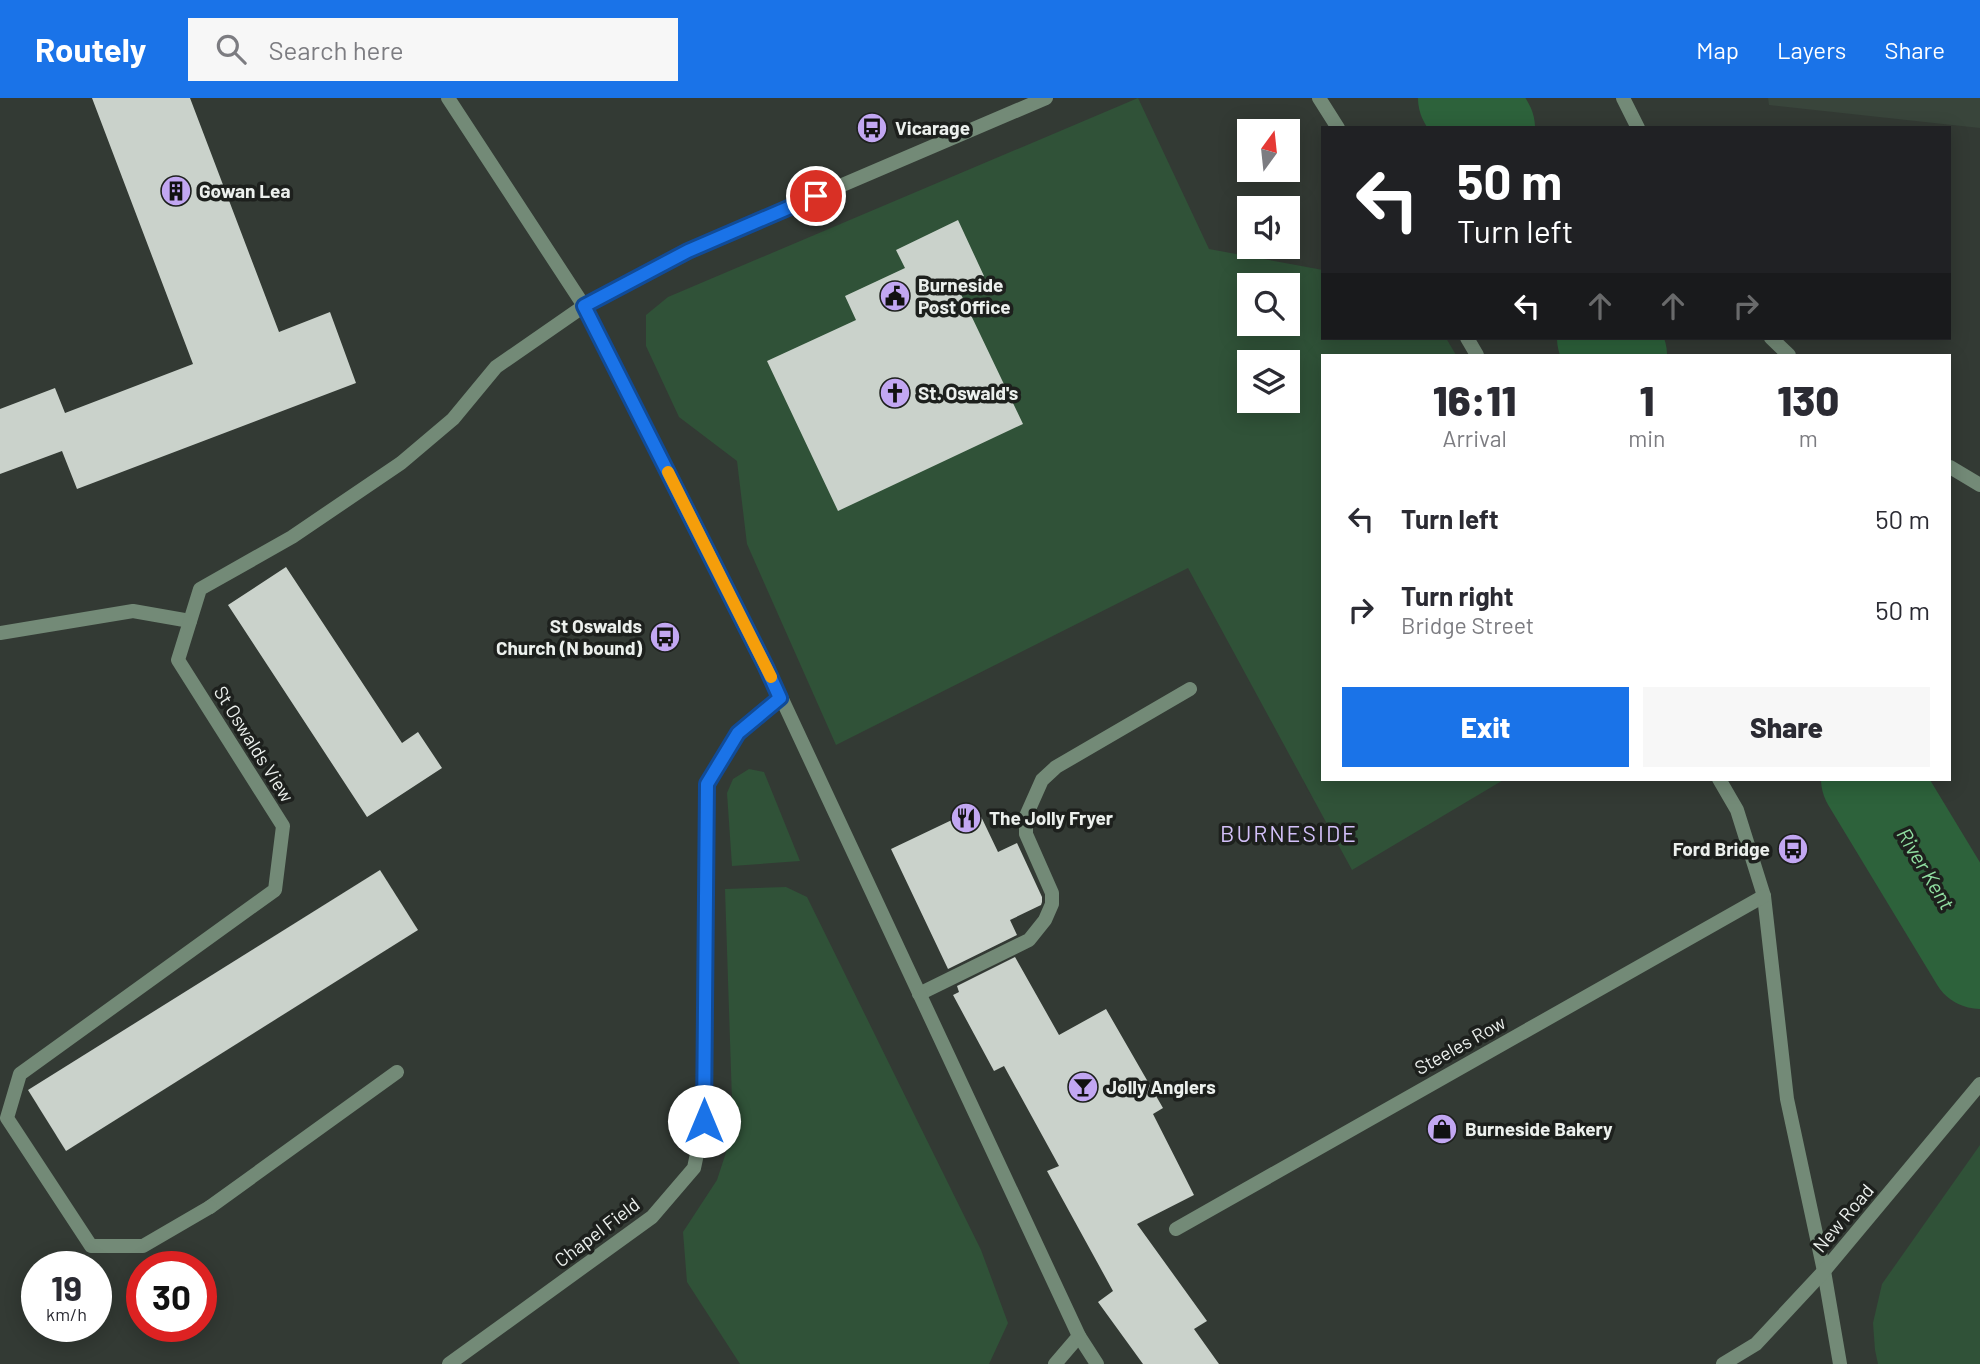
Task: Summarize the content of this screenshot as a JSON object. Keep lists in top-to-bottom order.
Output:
{
  "streets": {
    "street": [
      "St Oswalds View",
      "Steeles Row",
      "New Road",
      "Chapel Field"
    ]
  },
  "districts": ["BURNESIDE"],
  "water": ["River Kent"],
  "places": {
    "bus stop": ["Vicarage", "St Oswalds Church (N bound)", "Ford Bridge"],
    "building": ["Gowan Lea"],
    "public building": ["Burneside Post Office"],
    "church": ["St. Oswald's"],
    "restaurant": ["The Jolly Fryer"],
    "bar": ["Jolly Anglers"],
    "shop": ["Burneside Bakery"]
  },
  "north": "top",
  "page": {
    "header": "Routely",
    "search": "Search here",
    "nav": ["Map", "Layers", "Share"],
    "turn": ["50 m", "Turn left"],
    "eta": [
      "16:11",
      "Arrival",
      "1",
      "min",
      "130",
      "m"
    ],
    "list": [
      {
        "name": "Turn left",
        "value": "50 m"
      },
      {
        "name": "Turn right",
        "note": "Bridge Street",
        "value": "50 m"
      }
    ],
    "buttons": ["Exit", "Share"],
    "speed": "19 km/h",
    "limit": "30"
  }
}
